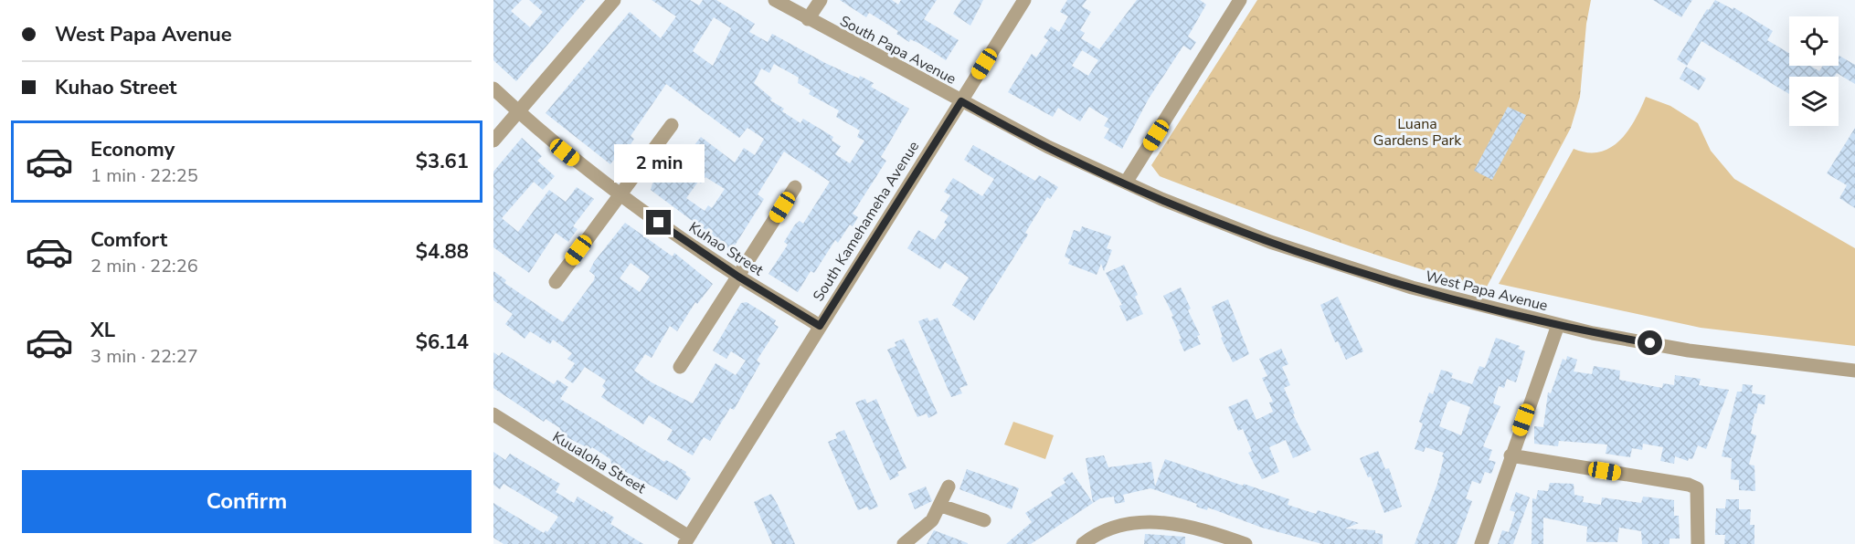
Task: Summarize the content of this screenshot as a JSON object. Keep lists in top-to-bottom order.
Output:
{
  "streets": {
    "street": [
      "South Papa Avenue",
      "South Kamehameha Avenue",
      "Kuhao Street",
      "West Papa Avenue",
      "Kuualoha Street"
    ]
  },
  "crossings": [
    ["South Papa Avenue", "South Kamehameha Avenue"],
    ["South Papa Avenue", "West Papa Avenue"],
    ["South Kamehameha Avenue", "Kuhao Street"],
    ["South Kamehameha Avenue", "Kuualoha Street"]
  ],
  "parks": ["Luana Gardens Park"],
  "page": {
    "banner": ["West Papa Avenue", "Kuhao Street"],
    "list": [
      {
        "name": "Economy",
        "note": "1 min · 22:25",
        "value": "$3.61"
      },
      {
        "name": "Comfort",
        "note": "2 min · 22:26",
        "value": "$4.88"
      },
      {
        "name": "XL",
        "note": "3 min · 22:27",
        "value": "$6.14"
      }
    ],
    "bubble": "2 min",
    "buttons": "Confirm"
  }
}
